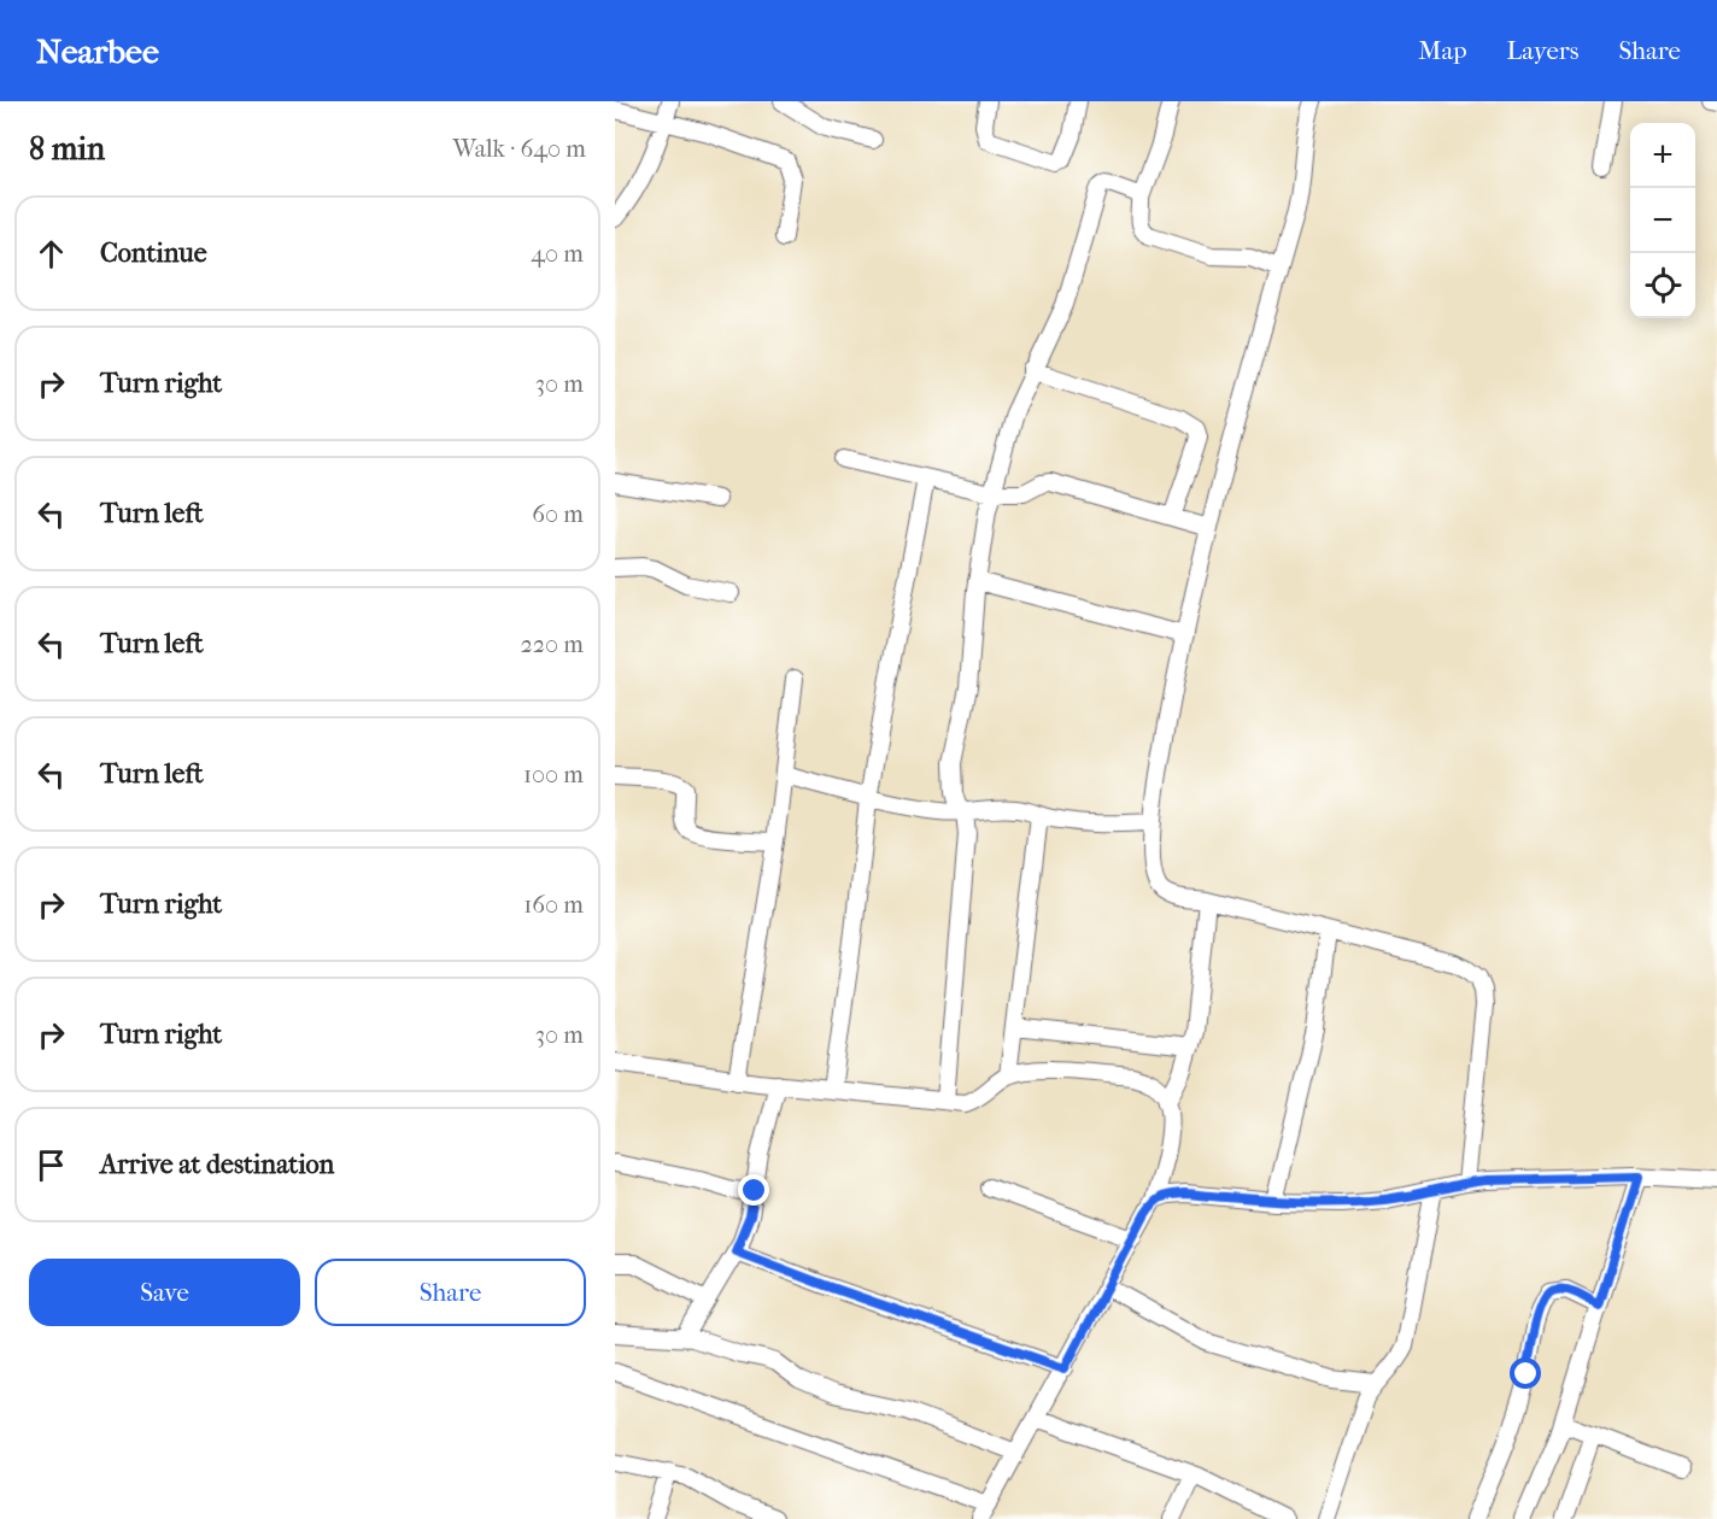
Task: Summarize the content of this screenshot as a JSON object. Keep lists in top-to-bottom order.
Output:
{
  "page": {
    "header": "Nearbee",
    "nav": ["Map", "Layers", "Share"],
    "heading": ["8 min", "Walk · 640 m"],
    "map_buttons": ["+", "−"],
    "list": [
      ["Continue", "40 m"],
      ["Turn right", "30 m"],
      ["Turn left", "60 m"],
      ["Turn left", "220 m"],
      ["Turn left", "100 m"],
      ["Turn right", "160 m"],
      ["Turn right", "30 m"],
      "Arrive at destination"
    ],
    "buttons": ["Save", "Share"]
  }
}
